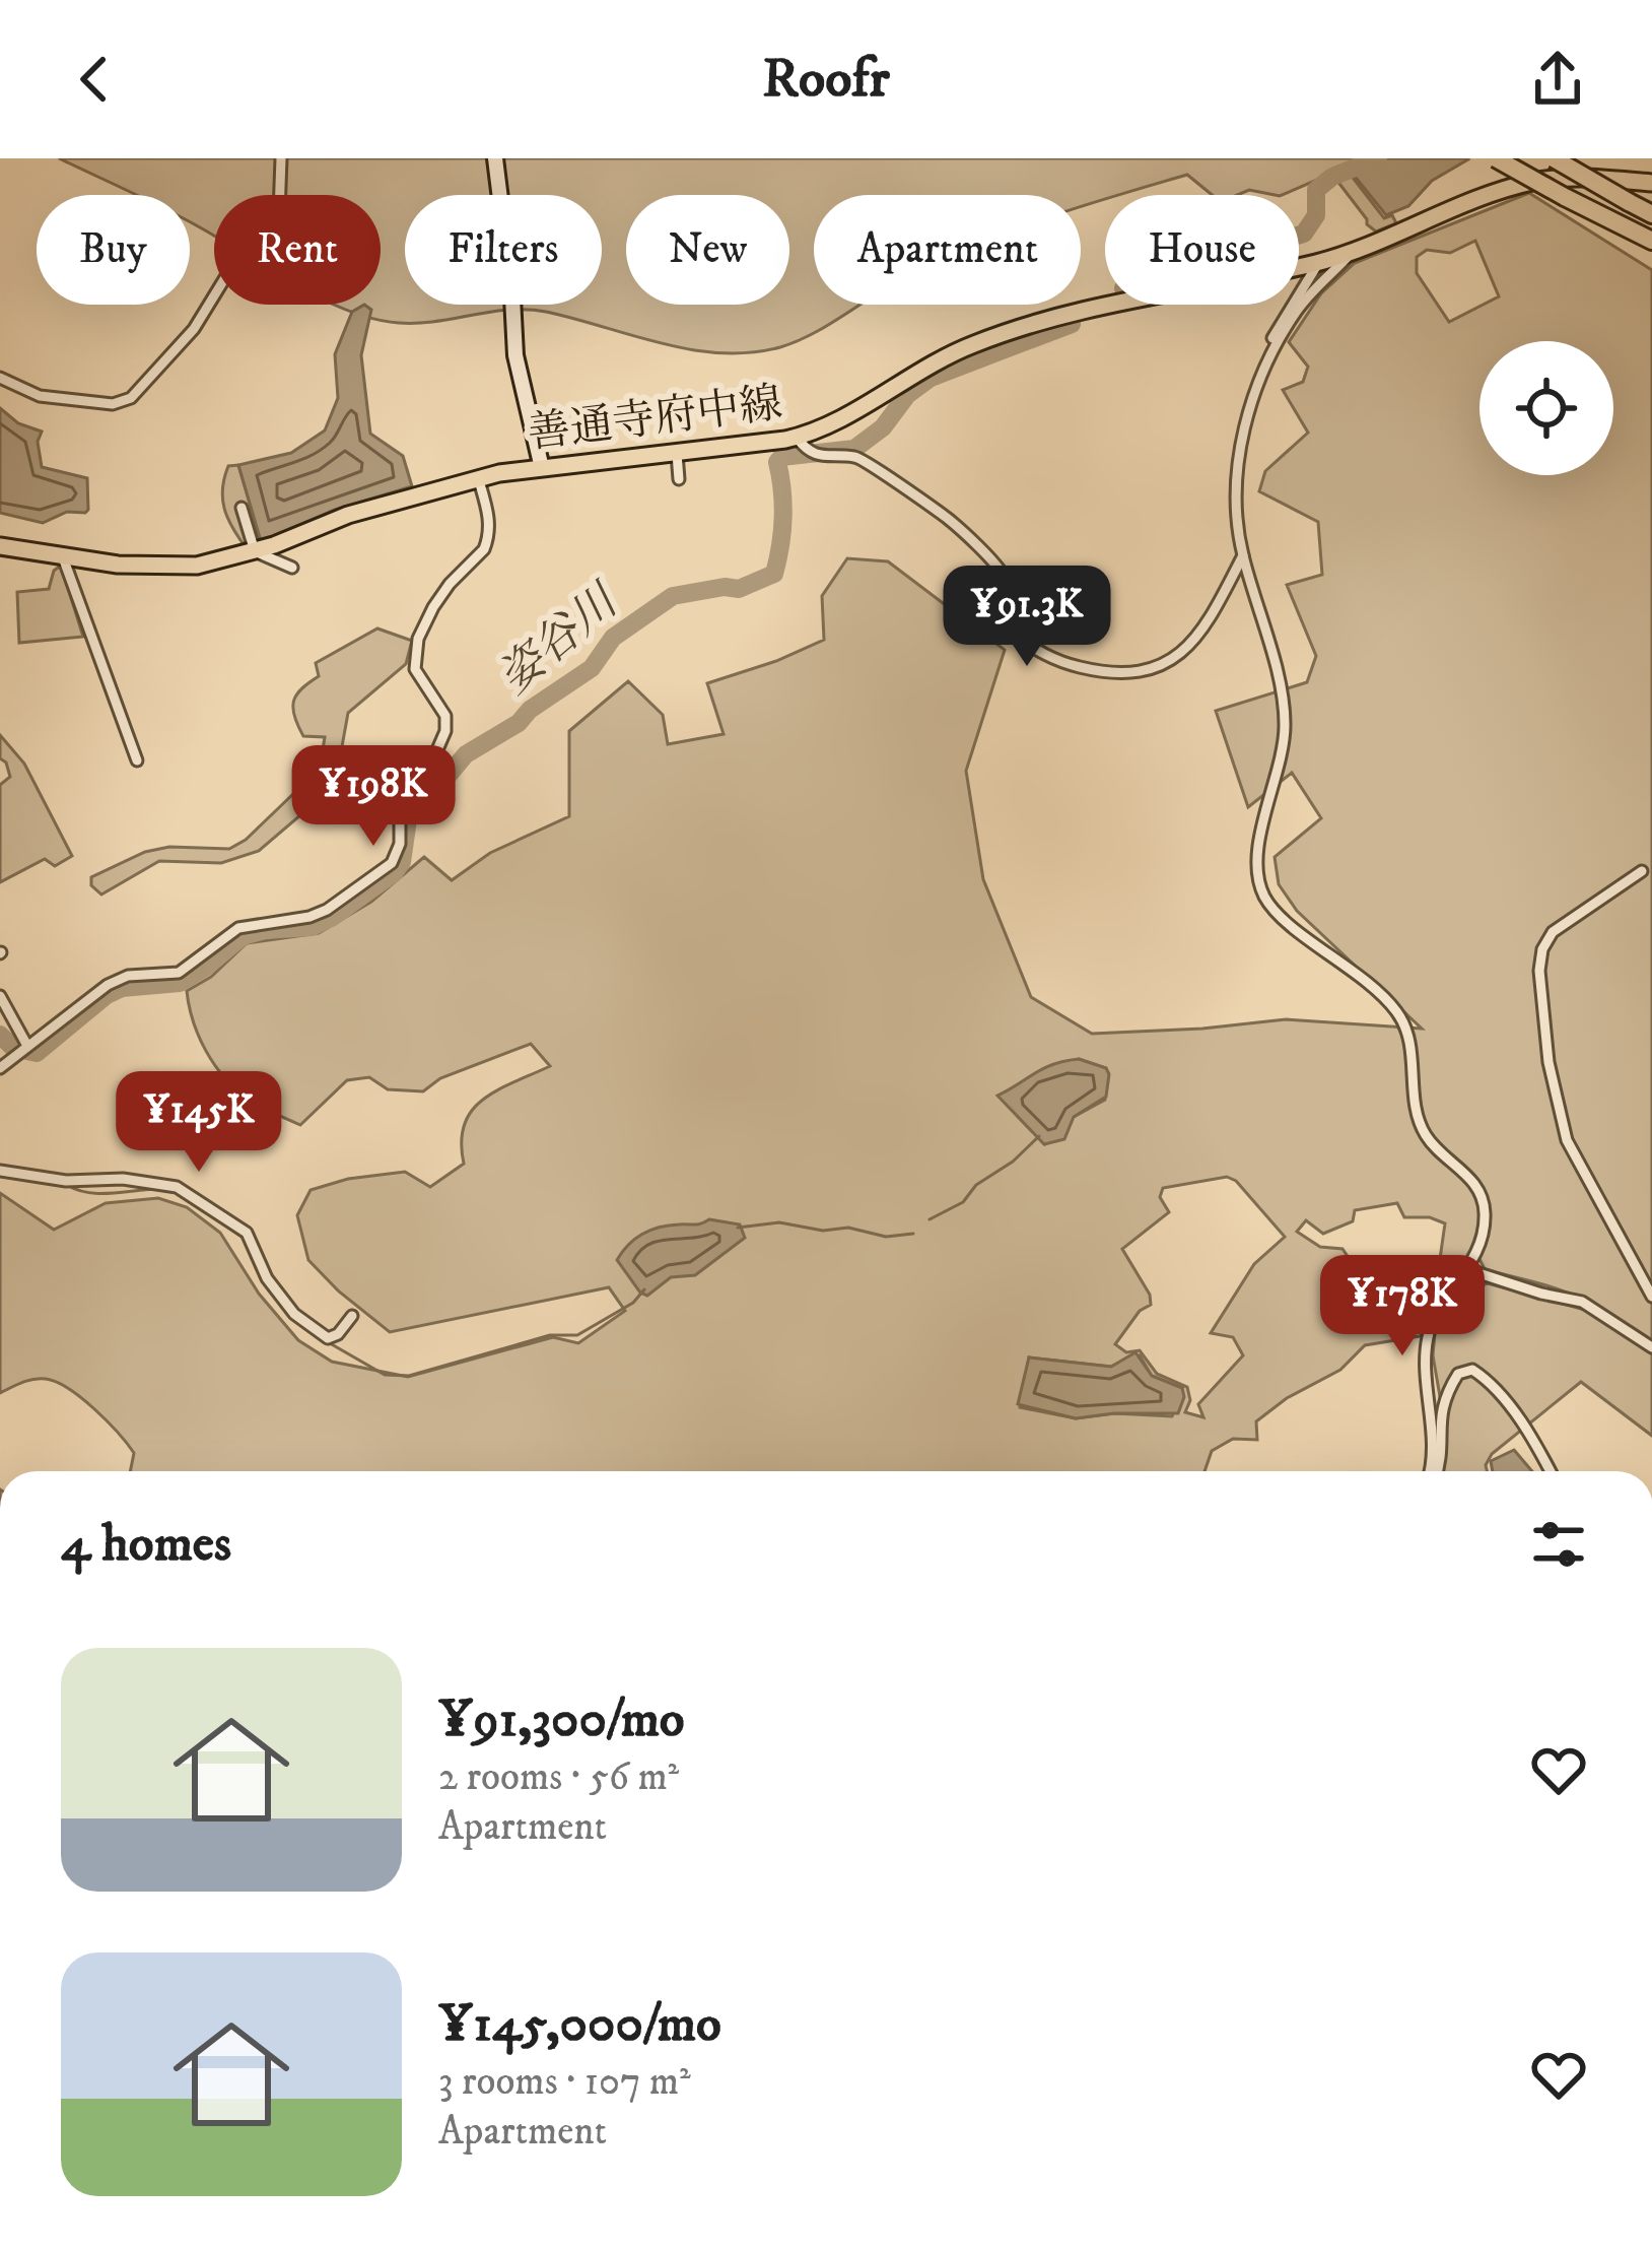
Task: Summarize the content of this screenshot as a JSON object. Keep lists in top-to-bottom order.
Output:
{
  "streets": {
    "main road": ["善通寺府中線"]
  },
  "water": ["姿谷川"],
  "page": {
    "header": "Roofr",
    "chip": [
      "Buy",
      "Rent",
      "Filters",
      "New",
      "Apartment",
      "House"
    ],
    "price": [
      "¥91.3K",
      "¥198K",
      "¥145K",
      "¥178K"
    ],
    "heading": "4 homes",
    "list": [
      {
        "name": "¥91,300/mo",
        "note": "2 rooms · 56 m² · Apartment"
      },
      {
        "name": "¥145,000/mo",
        "note": "3 rooms · 107 m² · Apartment"
      }
    ]
  }
}
